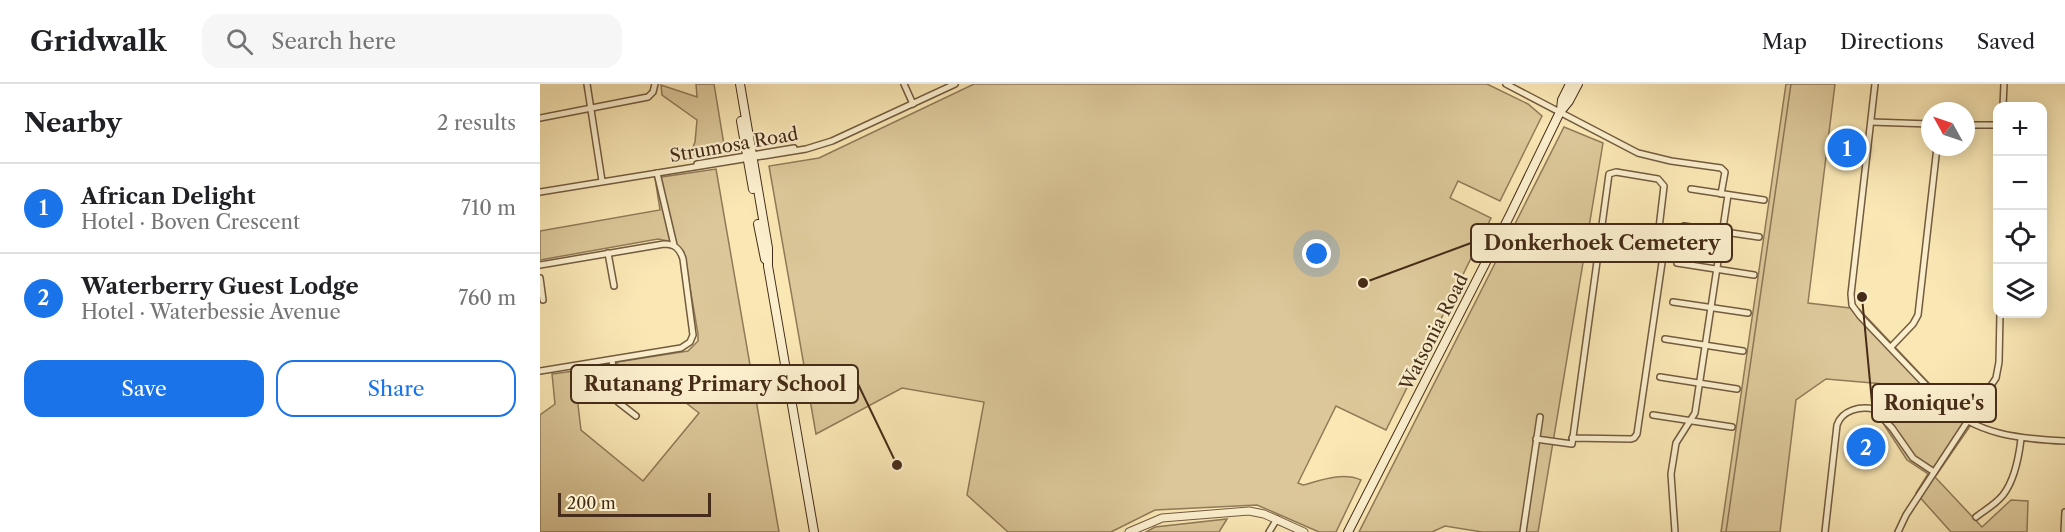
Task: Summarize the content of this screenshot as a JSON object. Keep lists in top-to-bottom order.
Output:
{
  "streets": {
    "main road": ["Watsonia Road"],
    "street": ["Strumosa Road"]
  },
  "places": ["Donkerhoek Cemetery", "Ronique's", "Rutanang Primary School"],
  "scale_bar": "200 m",
  "north": "top left",
  "page": {
    "header": "Gridwalk",
    "search": "Search here",
    "nav": ["Map", "Directions", "Saved"],
    "heading": ["Nearby", "2 results"],
    "map_buttons": ["+", "−"],
    "pins": ["1", "2"],
    "list": [
      {
        "mark": "1",
        "name": "African Delight",
        "note": "Hotel · Boven Crescent",
        "value": "710 m"
      },
      {
        "mark": "2",
        "name": "Waterberry Guest Lodge",
        "note": "Hotel · Waterbessie Avenue",
        "value": "760 m"
      }
    ],
    "buttons": ["Save", "Share"],
    "scale": "200 m"
  }
}
